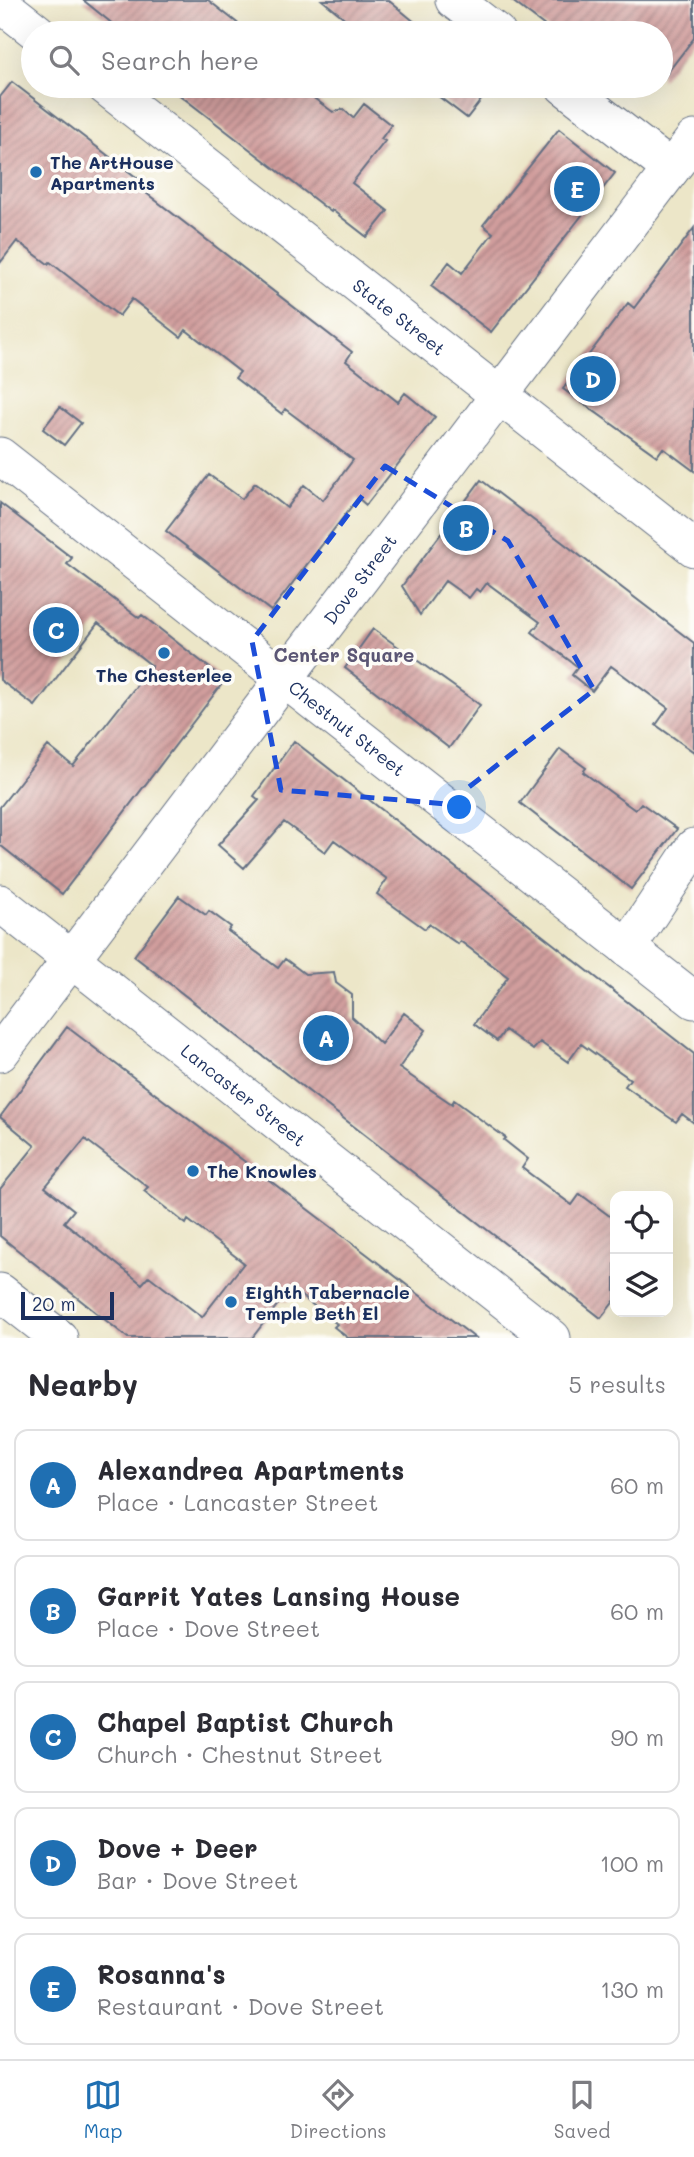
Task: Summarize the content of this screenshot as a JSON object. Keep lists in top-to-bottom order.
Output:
{
  "streets": {
    "street": [
      "State Street",
      "Dove Street",
      "Chestnut Street",
      "Lancaster Street"
    ]
  },
  "crossings": [
    ["State Street", "Dove Street"],
    ["Dove Street", "Chestnut Street"],
    ["Dove Street", "Lancaster Street"]
  ],
  "districts": ["Center Square"],
  "places": [
    "The ArtHouse Apartments",
    "The Chesterlee",
    "The Knowles",
    "Eighth Tabernacle Temple Beth El"
  ],
  "scale_bar": "20 m",
  "page": {
    "search": "Search here",
    "pins": [
      "E",
      "D",
      "B",
      "C",
      "A"
    ],
    "scale": "20 m",
    "heading": ["Nearby", "5 results"],
    "list": [
      {
        "mark": "A",
        "name": "Alexandrea Apartments",
        "note": "Place · Lancaster Street",
        "value": "60 m"
      },
      {
        "mark": "B",
        "name": "Garrit Yates Lansing House",
        "note": "Place · Dove Street",
        "value": "60 m"
      },
      {
        "mark": "C",
        "name": "Chapel Baptist Church",
        "note": "Church · Chestnut Street",
        "value": "90 m"
      },
      {
        "mark": "D",
        "name": "Dove + Deer",
        "note": "Bar · Dove Street",
        "value": "100 m"
      },
      {
        "mark": "E",
        "name": "Rosanna's",
        "note": "Restaurant · Dove Street",
        "value": "130 m"
      }
    ],
    "nav": ["Map", "Directions", "Saved"]
  }
}
